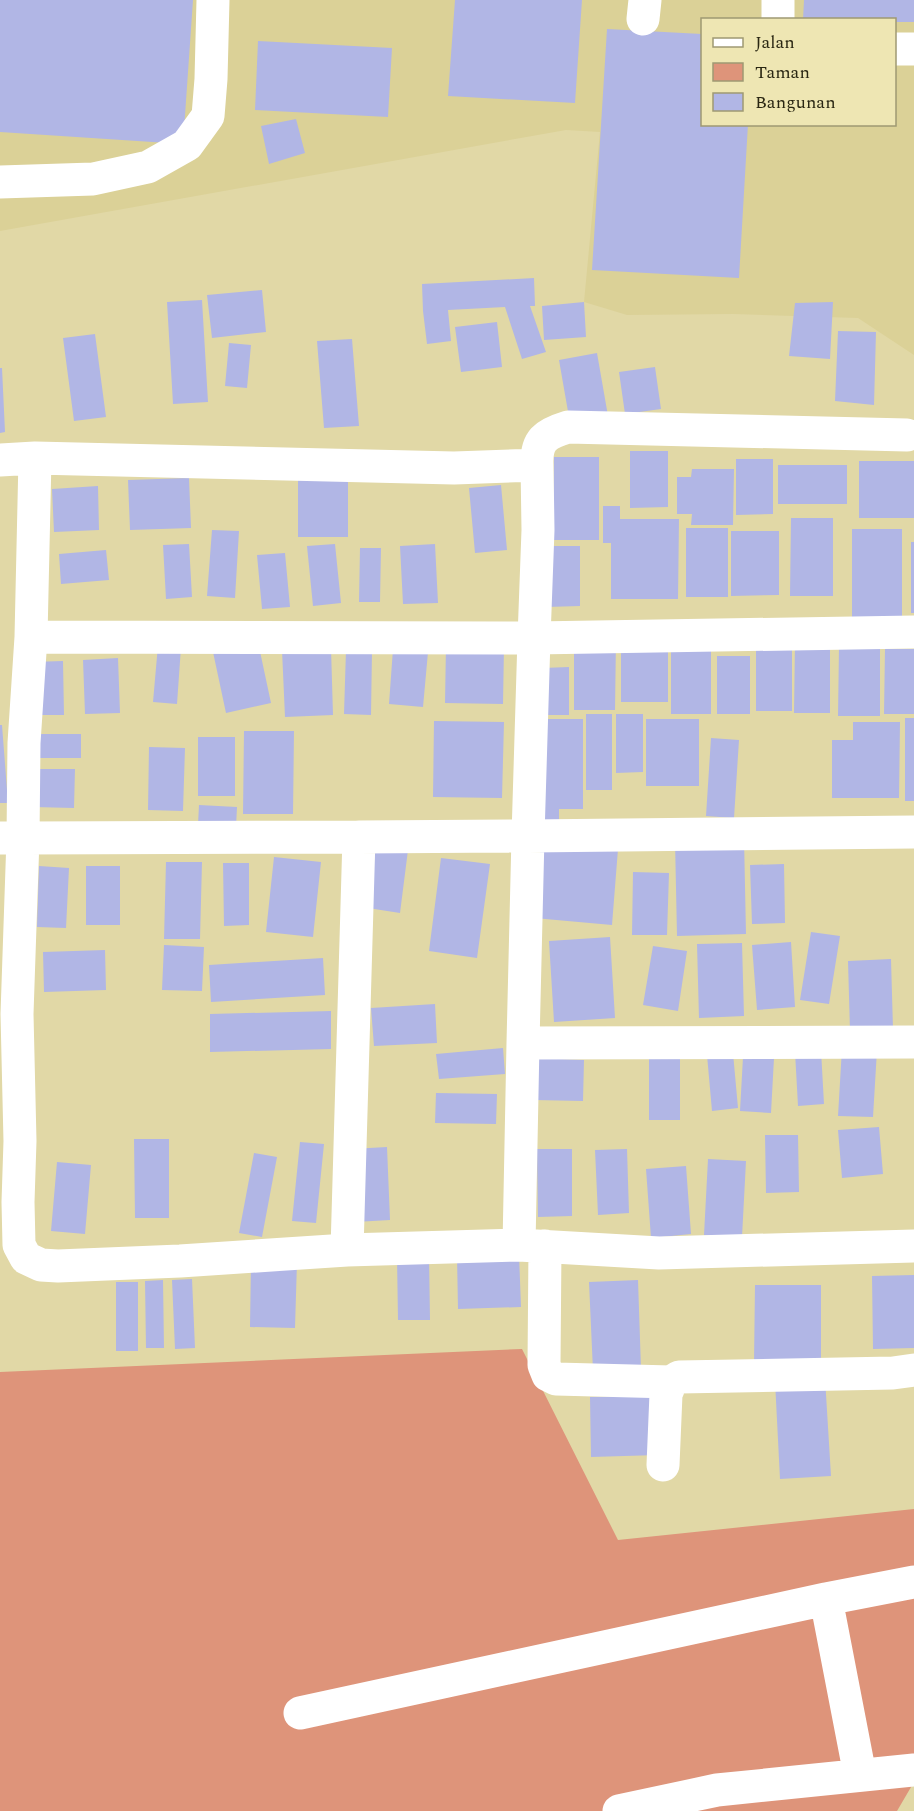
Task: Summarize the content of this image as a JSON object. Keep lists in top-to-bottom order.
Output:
{
  "legend": ["Jalan", "Taman", "Bangunan"]
}
